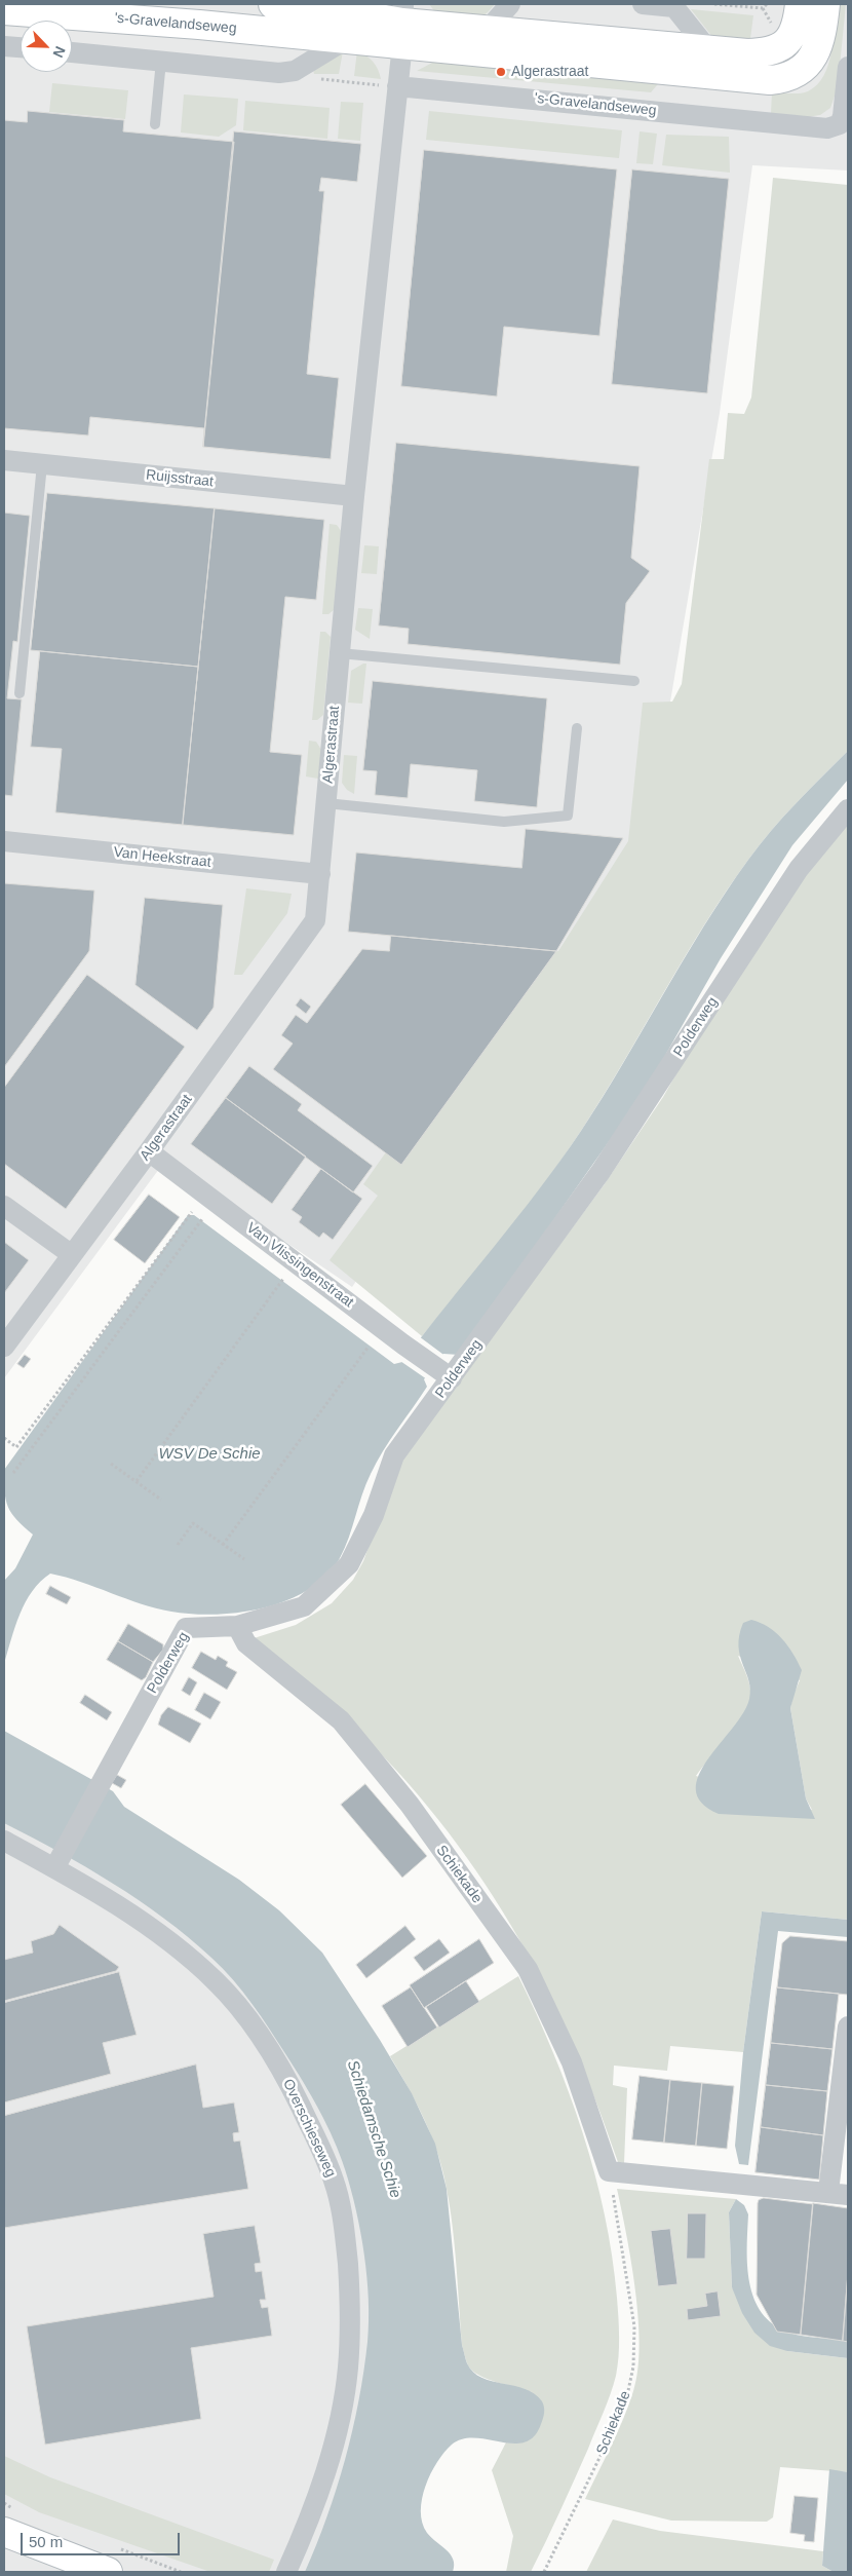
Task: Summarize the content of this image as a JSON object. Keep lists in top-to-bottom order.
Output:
{
  "streets": {
    "main road": ["'s-Gravelandseweg"],
    "street": [
      "Ruijsstraat",
      "Algerastraat",
      "Van Heekstraat",
      "Polderweg",
      "Van Vlissingenstraat",
      "Schiekade",
      "Overschieseweg"
    ]
  },
  "crossings": [
    ["'s-Gravelandseweg", "Algerastraat"],
    ["Ruijsstraat", "Algerastraat"],
    ["Algerastraat", "Van Heekstraat"],
    ["Algerastraat", "Van Vlissingenstraat"],
    ["Polderweg", "Van Vlissingenstraat"],
    ["Polderweg", "Schiekade"],
    ["Polderweg", "Overschieseweg"]
  ],
  "water": ["WSV De Schie", "Schiedamsche Schie"],
  "places": ["Algerastraat"],
  "scale_bar": "50 m",
  "north": "bottom right"
}
